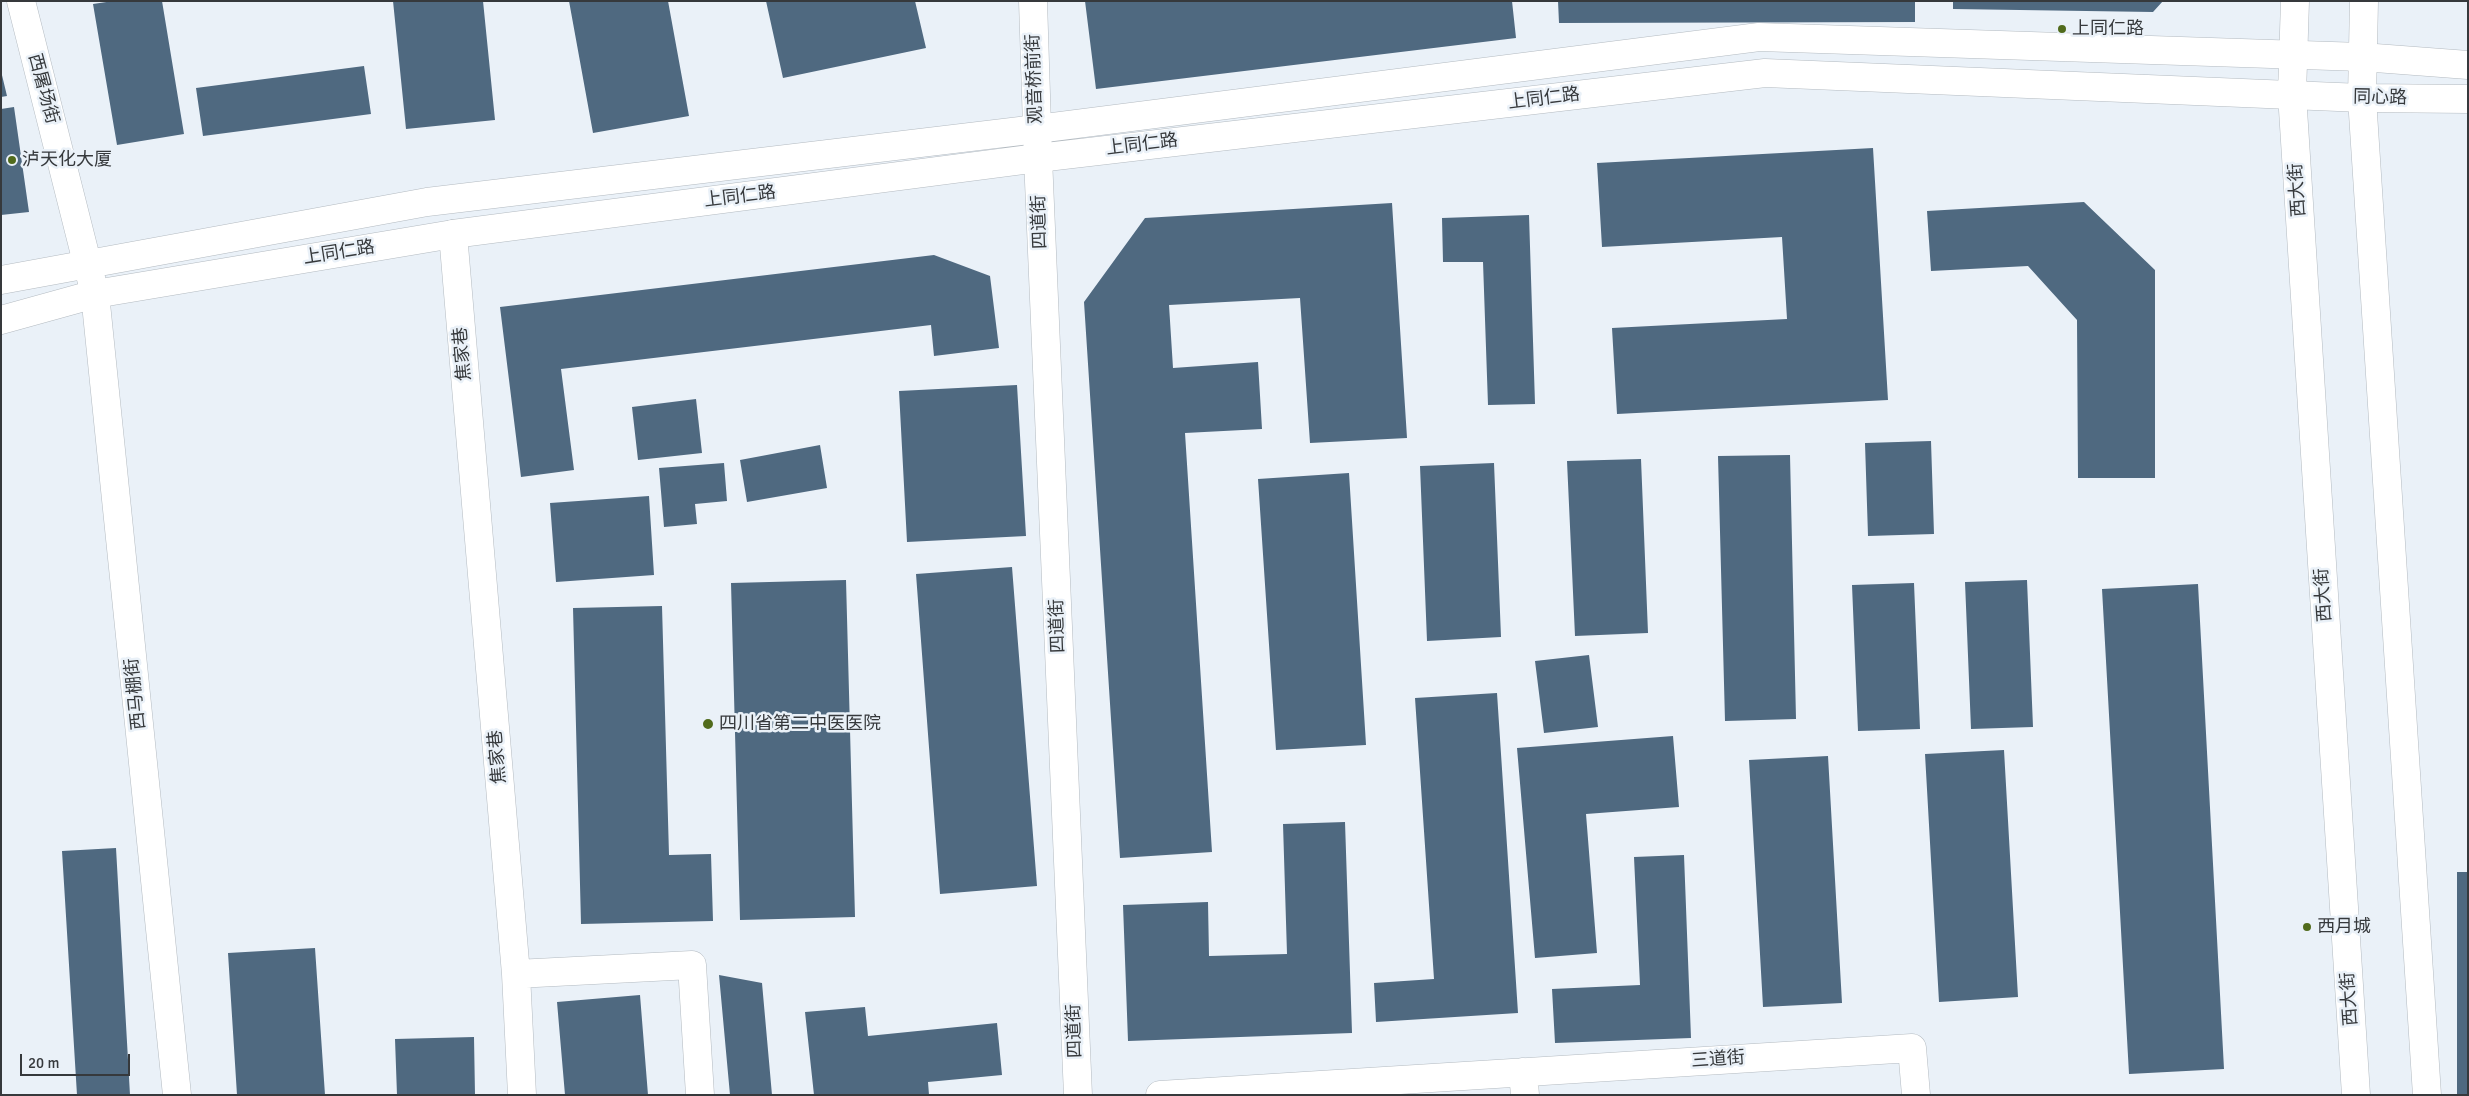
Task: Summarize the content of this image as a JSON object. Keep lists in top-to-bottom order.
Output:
{
  "streets": {
    "street": [
      "观音桥前街",
      "西屠场街",
      "同心路",
      "上同仁路",
      "西大街",
      "四道街",
      "焦家巷",
      "西马棚街",
      "三道街"
    ]
  },
  "crossings": [
    ["观音桥前街", "上同仁路"],
    ["观音桥前街", "四道街"],
    ["西屠场街", "上同仁路"],
    ["西屠场街", "西马棚街"],
    ["同心路", "上同仁路"],
    ["同心路", "西大街"],
    ["上同仁路", "西大街"],
    ["上同仁路", "四道街"],
    ["上同仁路", "焦家巷"],
    ["上同仁路", "西马棚街"]
  ],
  "places": [
    "上同仁路",
    "泸天化大厦",
    "四川省第二中医医院",
    "西月城"
  ],
  "scale_bar": "20 m"
}
